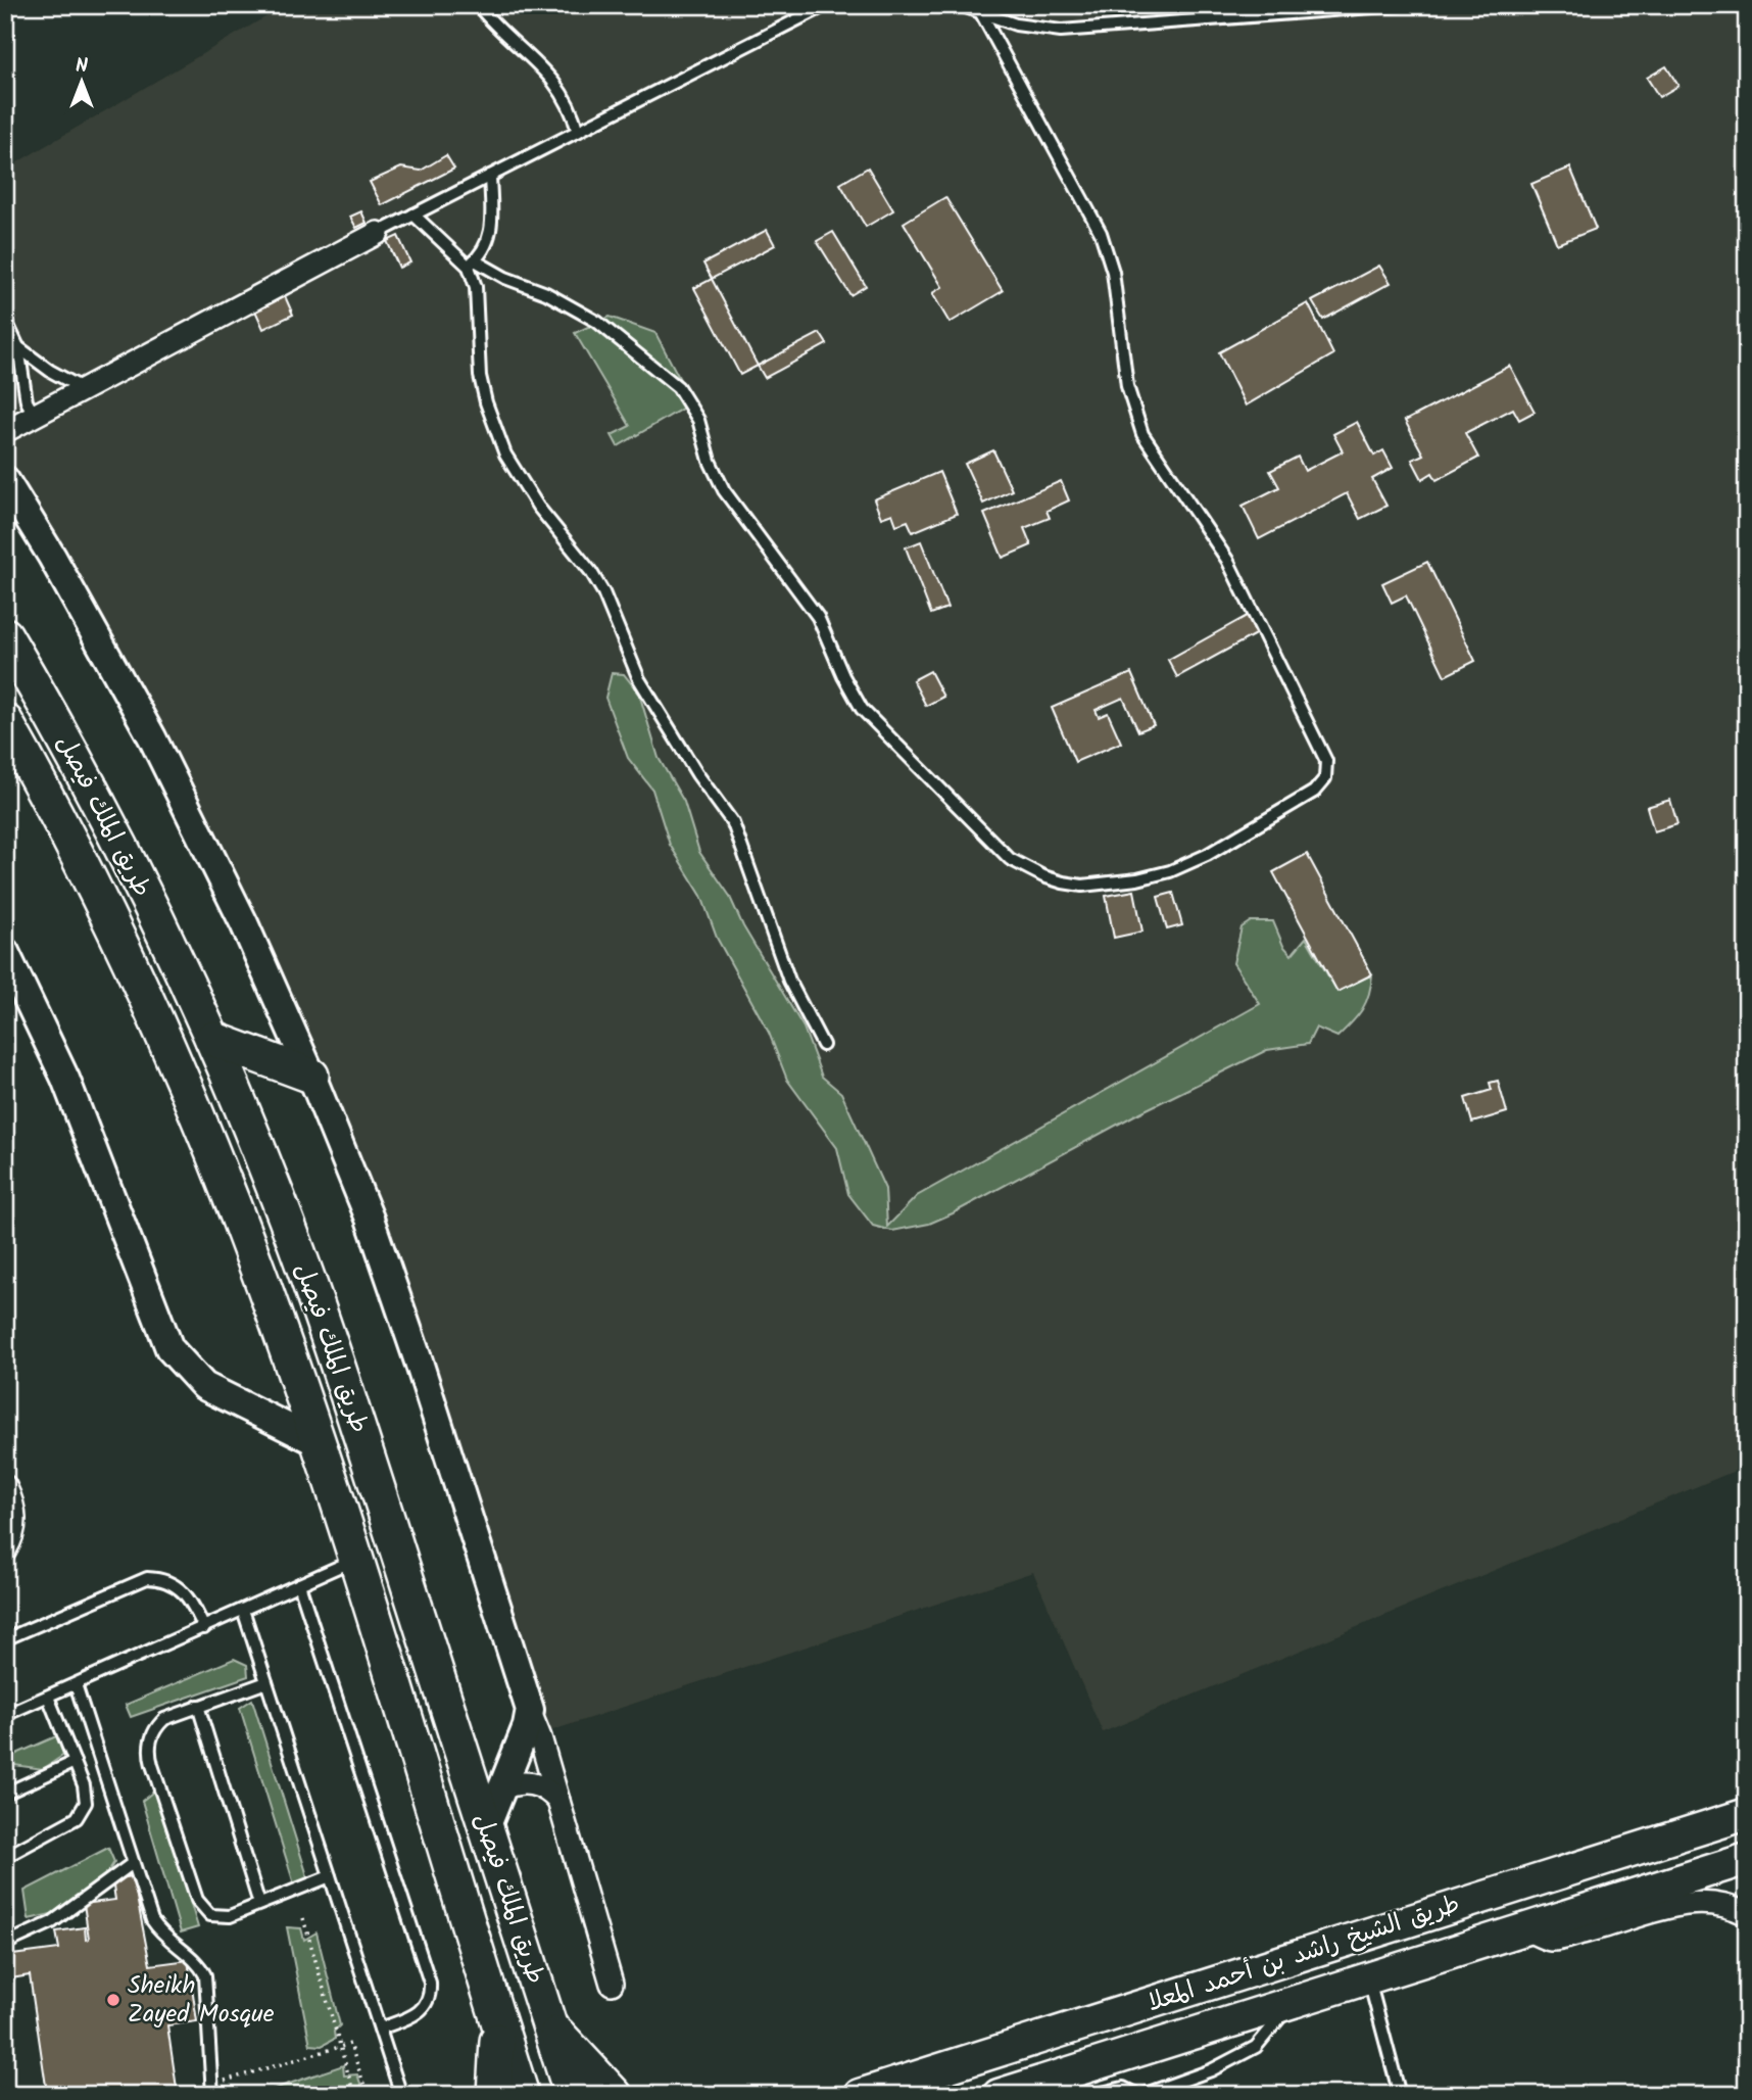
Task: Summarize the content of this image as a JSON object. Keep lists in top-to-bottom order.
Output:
{
  "streets": {
    "main road": ["طريق الملك فيصل", "طريق الشيخ راشد بن أحمد المعلا"]
  },
  "places": ["Sheikh Zayed Mosque"],
  "north": "top"
}
